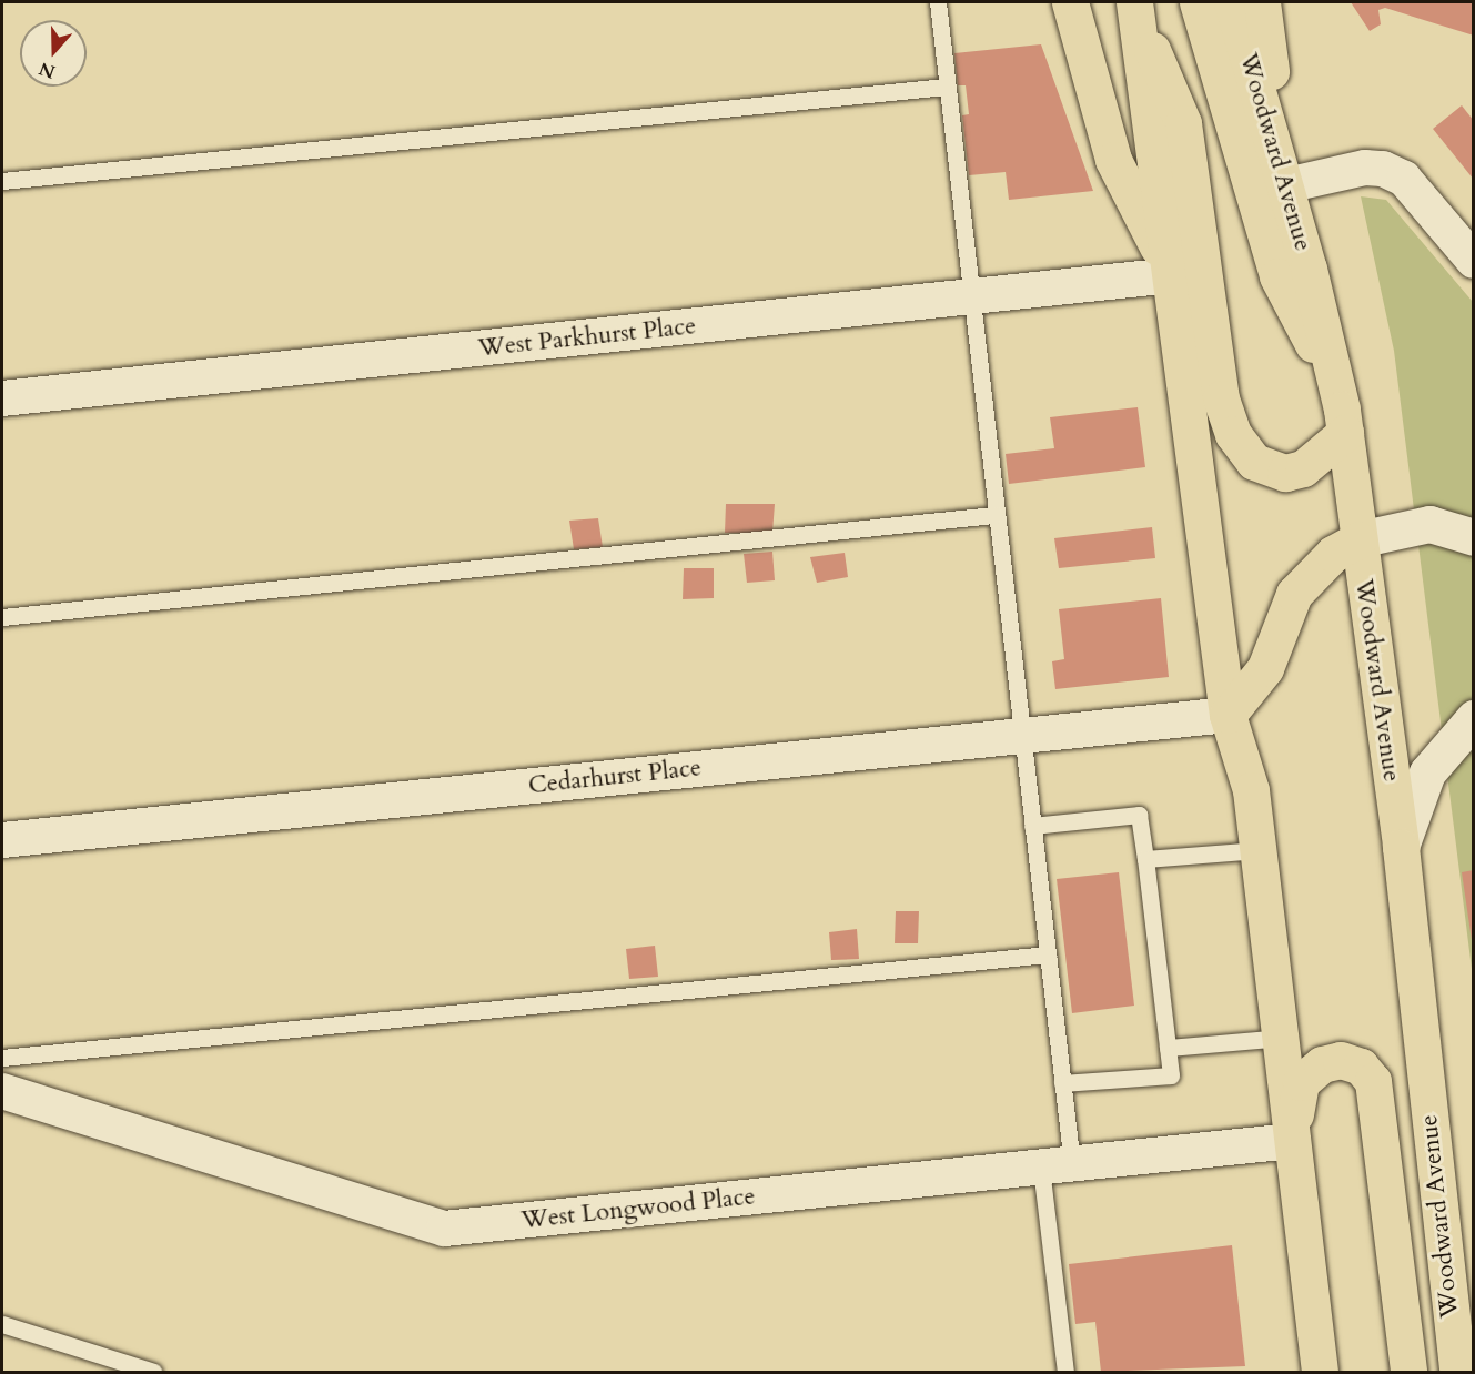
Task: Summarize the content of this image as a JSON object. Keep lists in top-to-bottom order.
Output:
{
  "streets": {
    "main road": ["Woodward Avenue"],
    "street": ["West Parkhurst Place", "Cedarhurst Place", "West Longwood Place"]
  },
  "north": "bottom"
}
